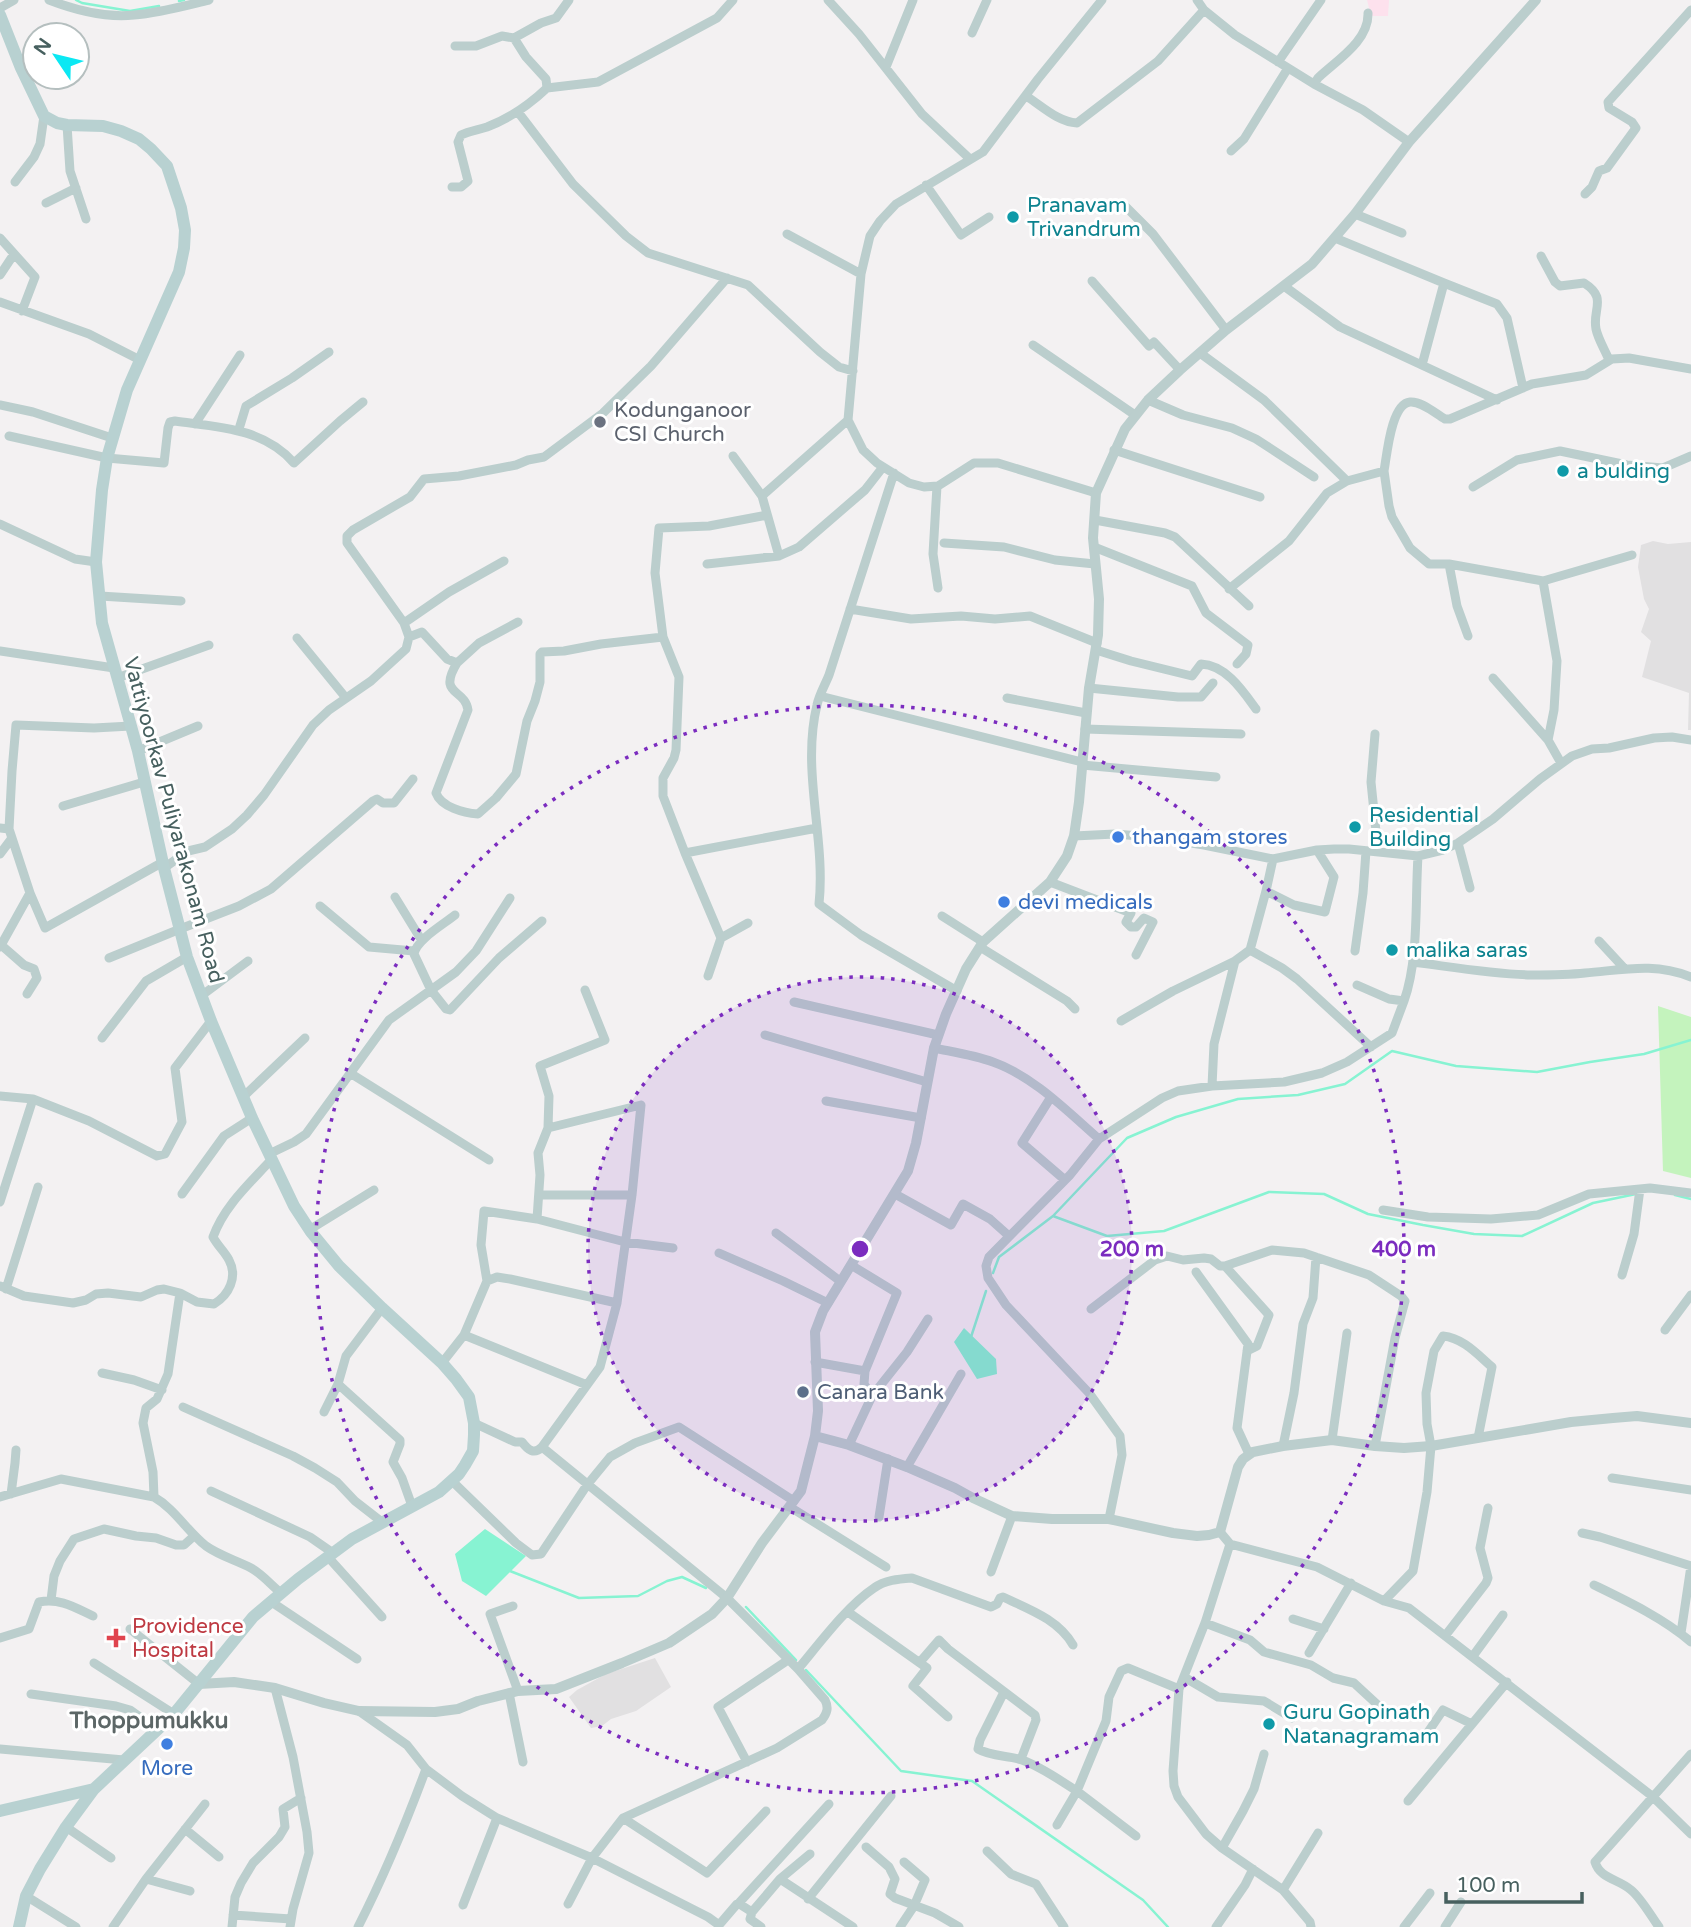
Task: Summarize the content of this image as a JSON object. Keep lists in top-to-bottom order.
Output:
{
  "streets": {
    "main road": ["Vattiyoorkav Puliyarakonam Road"]
  },
  "districts": ["Thoppumukku"],
  "places": {
    "other": [
      "Pranavam Trivandrum",
      "Kodunganoor CSI Church",
      "a bulding",
      "Residential Building",
      "thangam stores",
      "devi medicals",
      "malika saras",
      "Canara Bank",
      "Guru Gopinath Natanagramam",
      "More"
    ],
    "health": ["Providence Hospital"]
  },
  "scale_bar": "100 m",
  "north": "top left",
  "rings": ["200 m", "400 m"]
}
